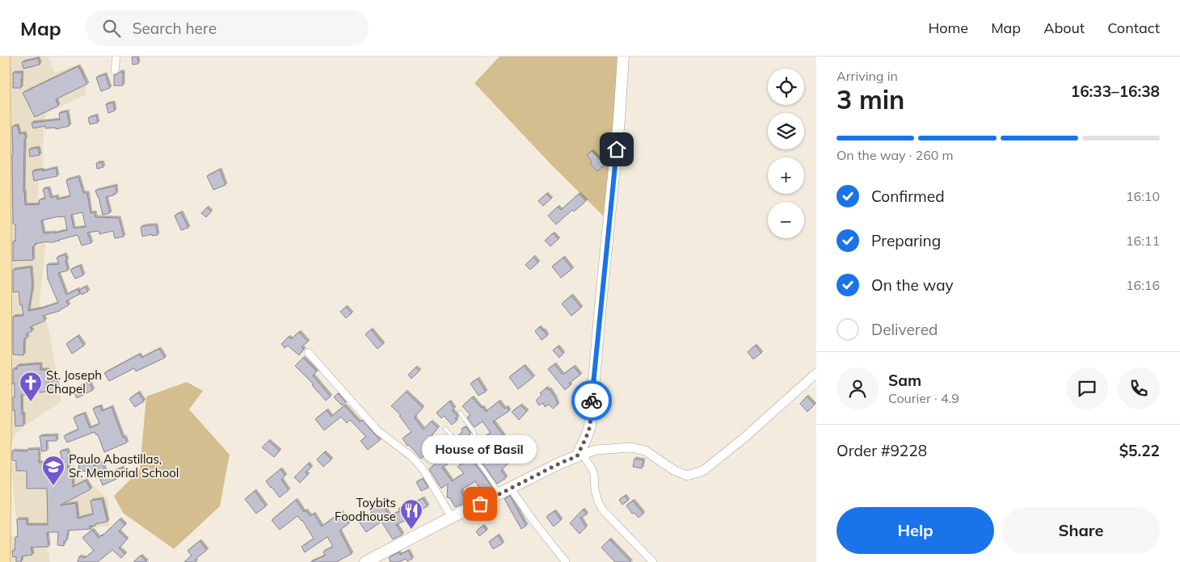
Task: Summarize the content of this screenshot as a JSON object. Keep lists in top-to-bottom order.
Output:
{
  "places": {
    "church": ["St. Joseph Chapel"],
    "school or university": ["Paulo Abastillas, Sr. Memorial School"],
    "other": ["House of Basil"],
    "restaurant": ["Toybits Foodhouse"]
  },
  "page": {
    "header": "Map",
    "search": "Search here",
    "nav": [
      "Home",
      "Map",
      "About",
      "Contact"
    ],
    "heading": ["3 min", "Arriving in", "16:33–16:38"],
    "panel": [
      "Sam",
      "Courier · 4.9",
      "Order #9228",
      "$5.22"
    ],
    "map_buttons": ["+", "−"],
    "bar": "On the way · 260 m",
    "list": [
      ["Confirmed", "16:10"],
      ["Preparing", "16:11"],
      ["On the way", "16:16"],
      "Delivered"
    ],
    "bubble": "House of Basil",
    "buttons": ["Help", "Share"]
  }
}
